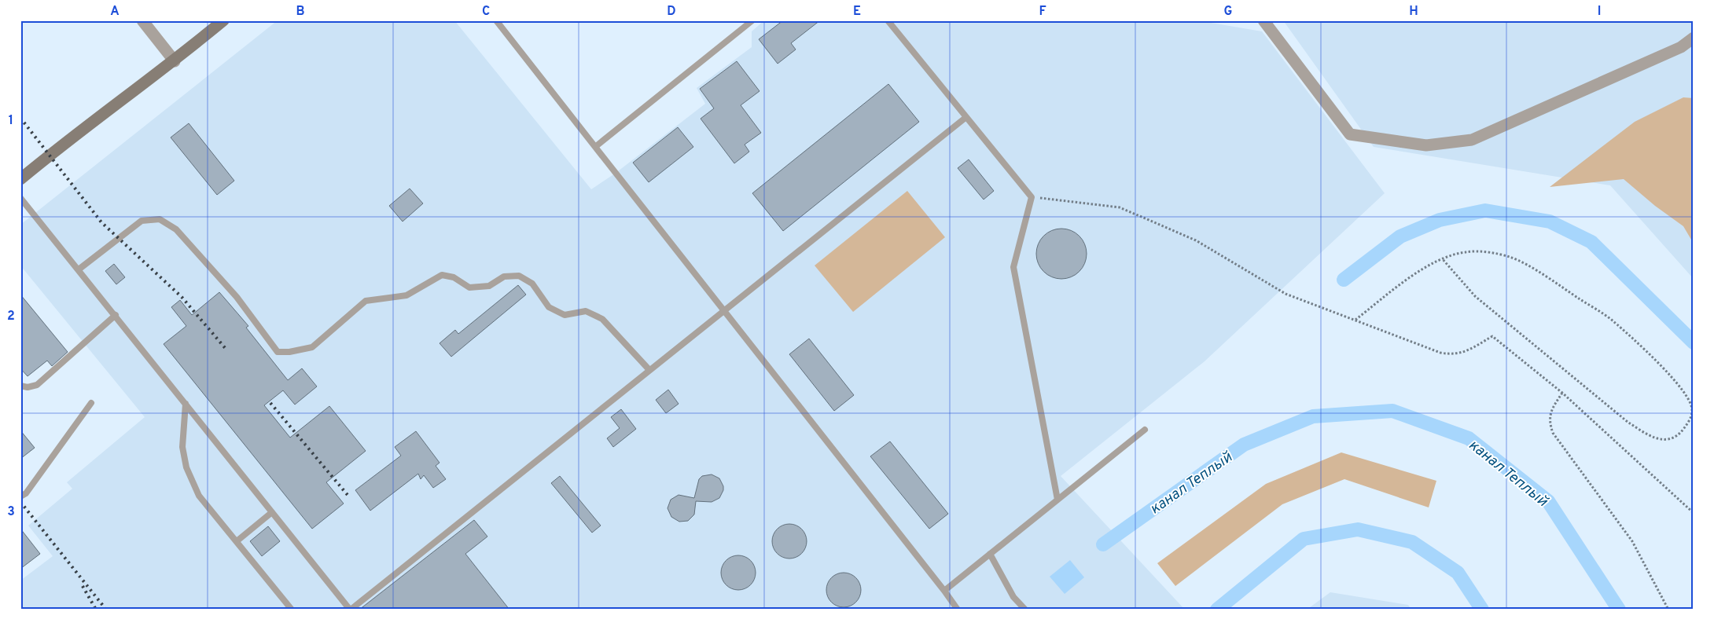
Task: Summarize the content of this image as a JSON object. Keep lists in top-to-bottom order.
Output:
{
  "water": ["канал Теплый"],
  "grid": {
    "columns": [
      "A",
      "B",
      "C",
      "D",
      "E",
      "F",
      "G",
      "H",
      "I"
    ],
    "rows": ["1", "2", "3"]
  }
}
